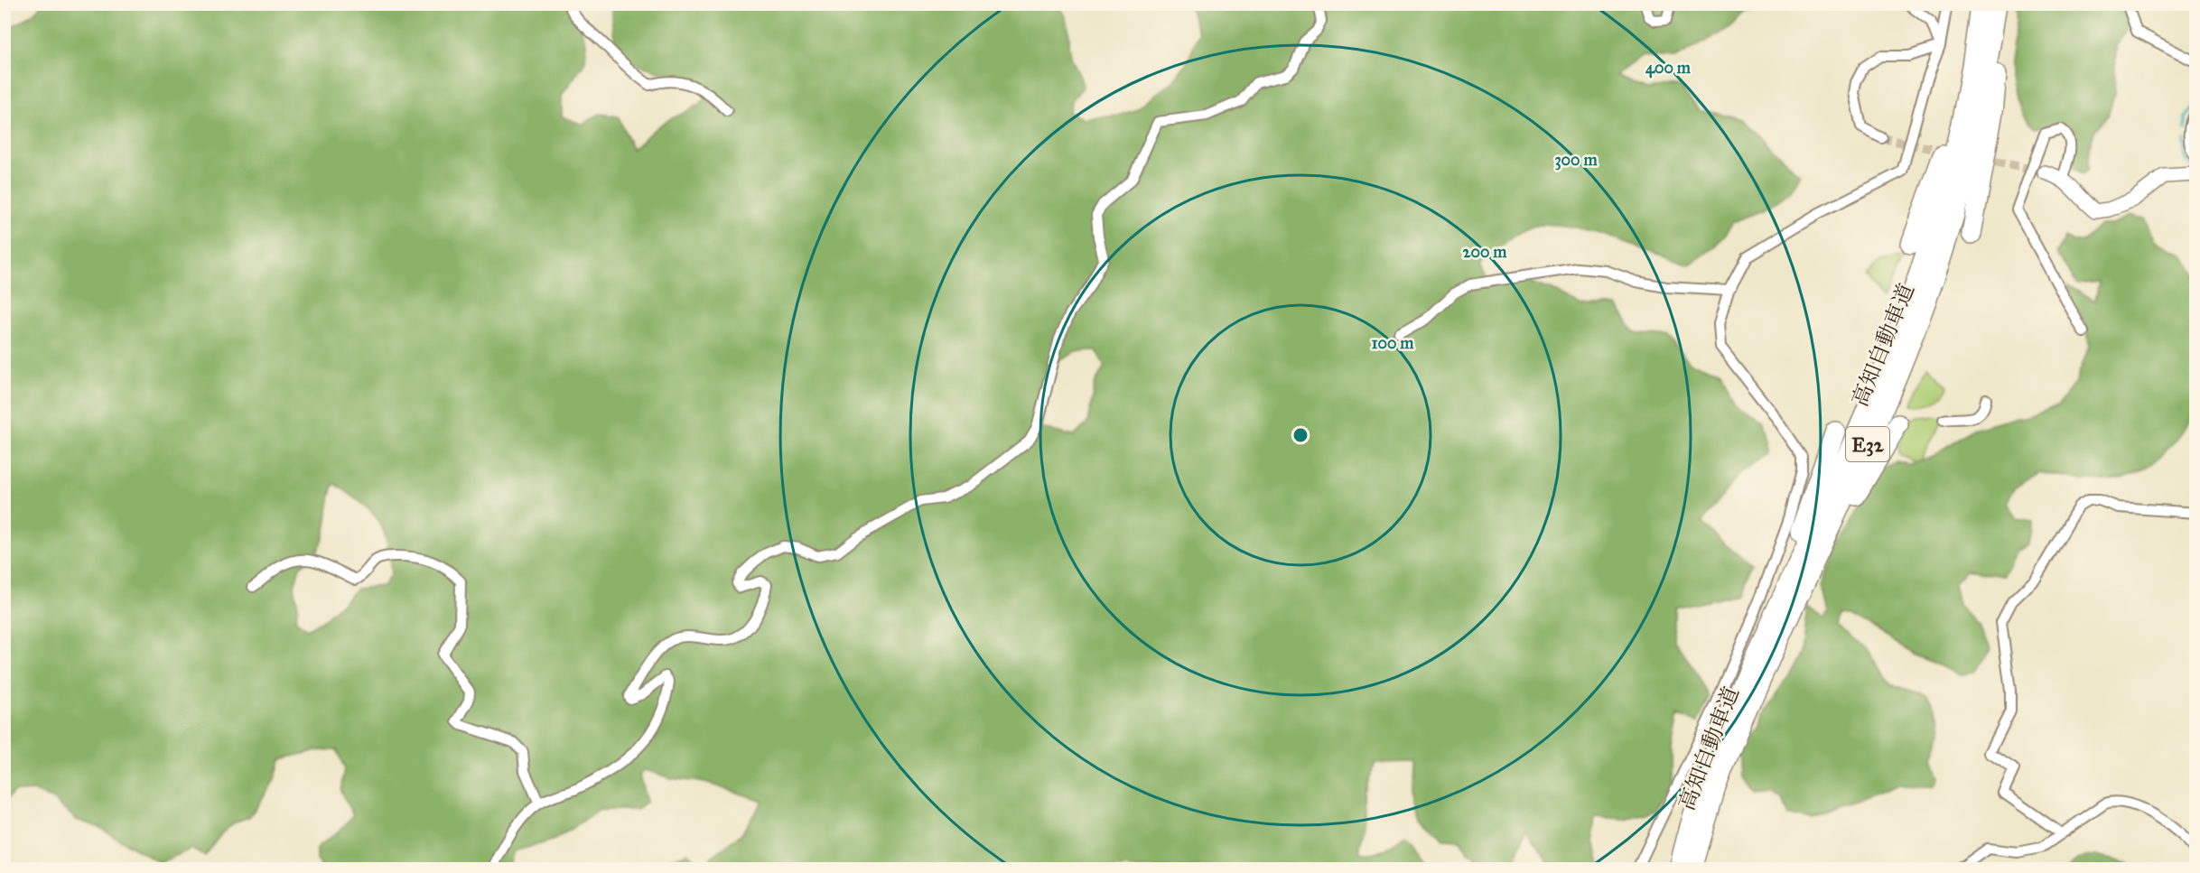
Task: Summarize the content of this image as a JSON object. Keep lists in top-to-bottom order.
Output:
{
  "streets": {
    "highway": ["高知自動車道", "E32"]
  },
  "rings": [
    "400 m",
    "300 m",
    "200 m",
    "100 m"
  ]
}
